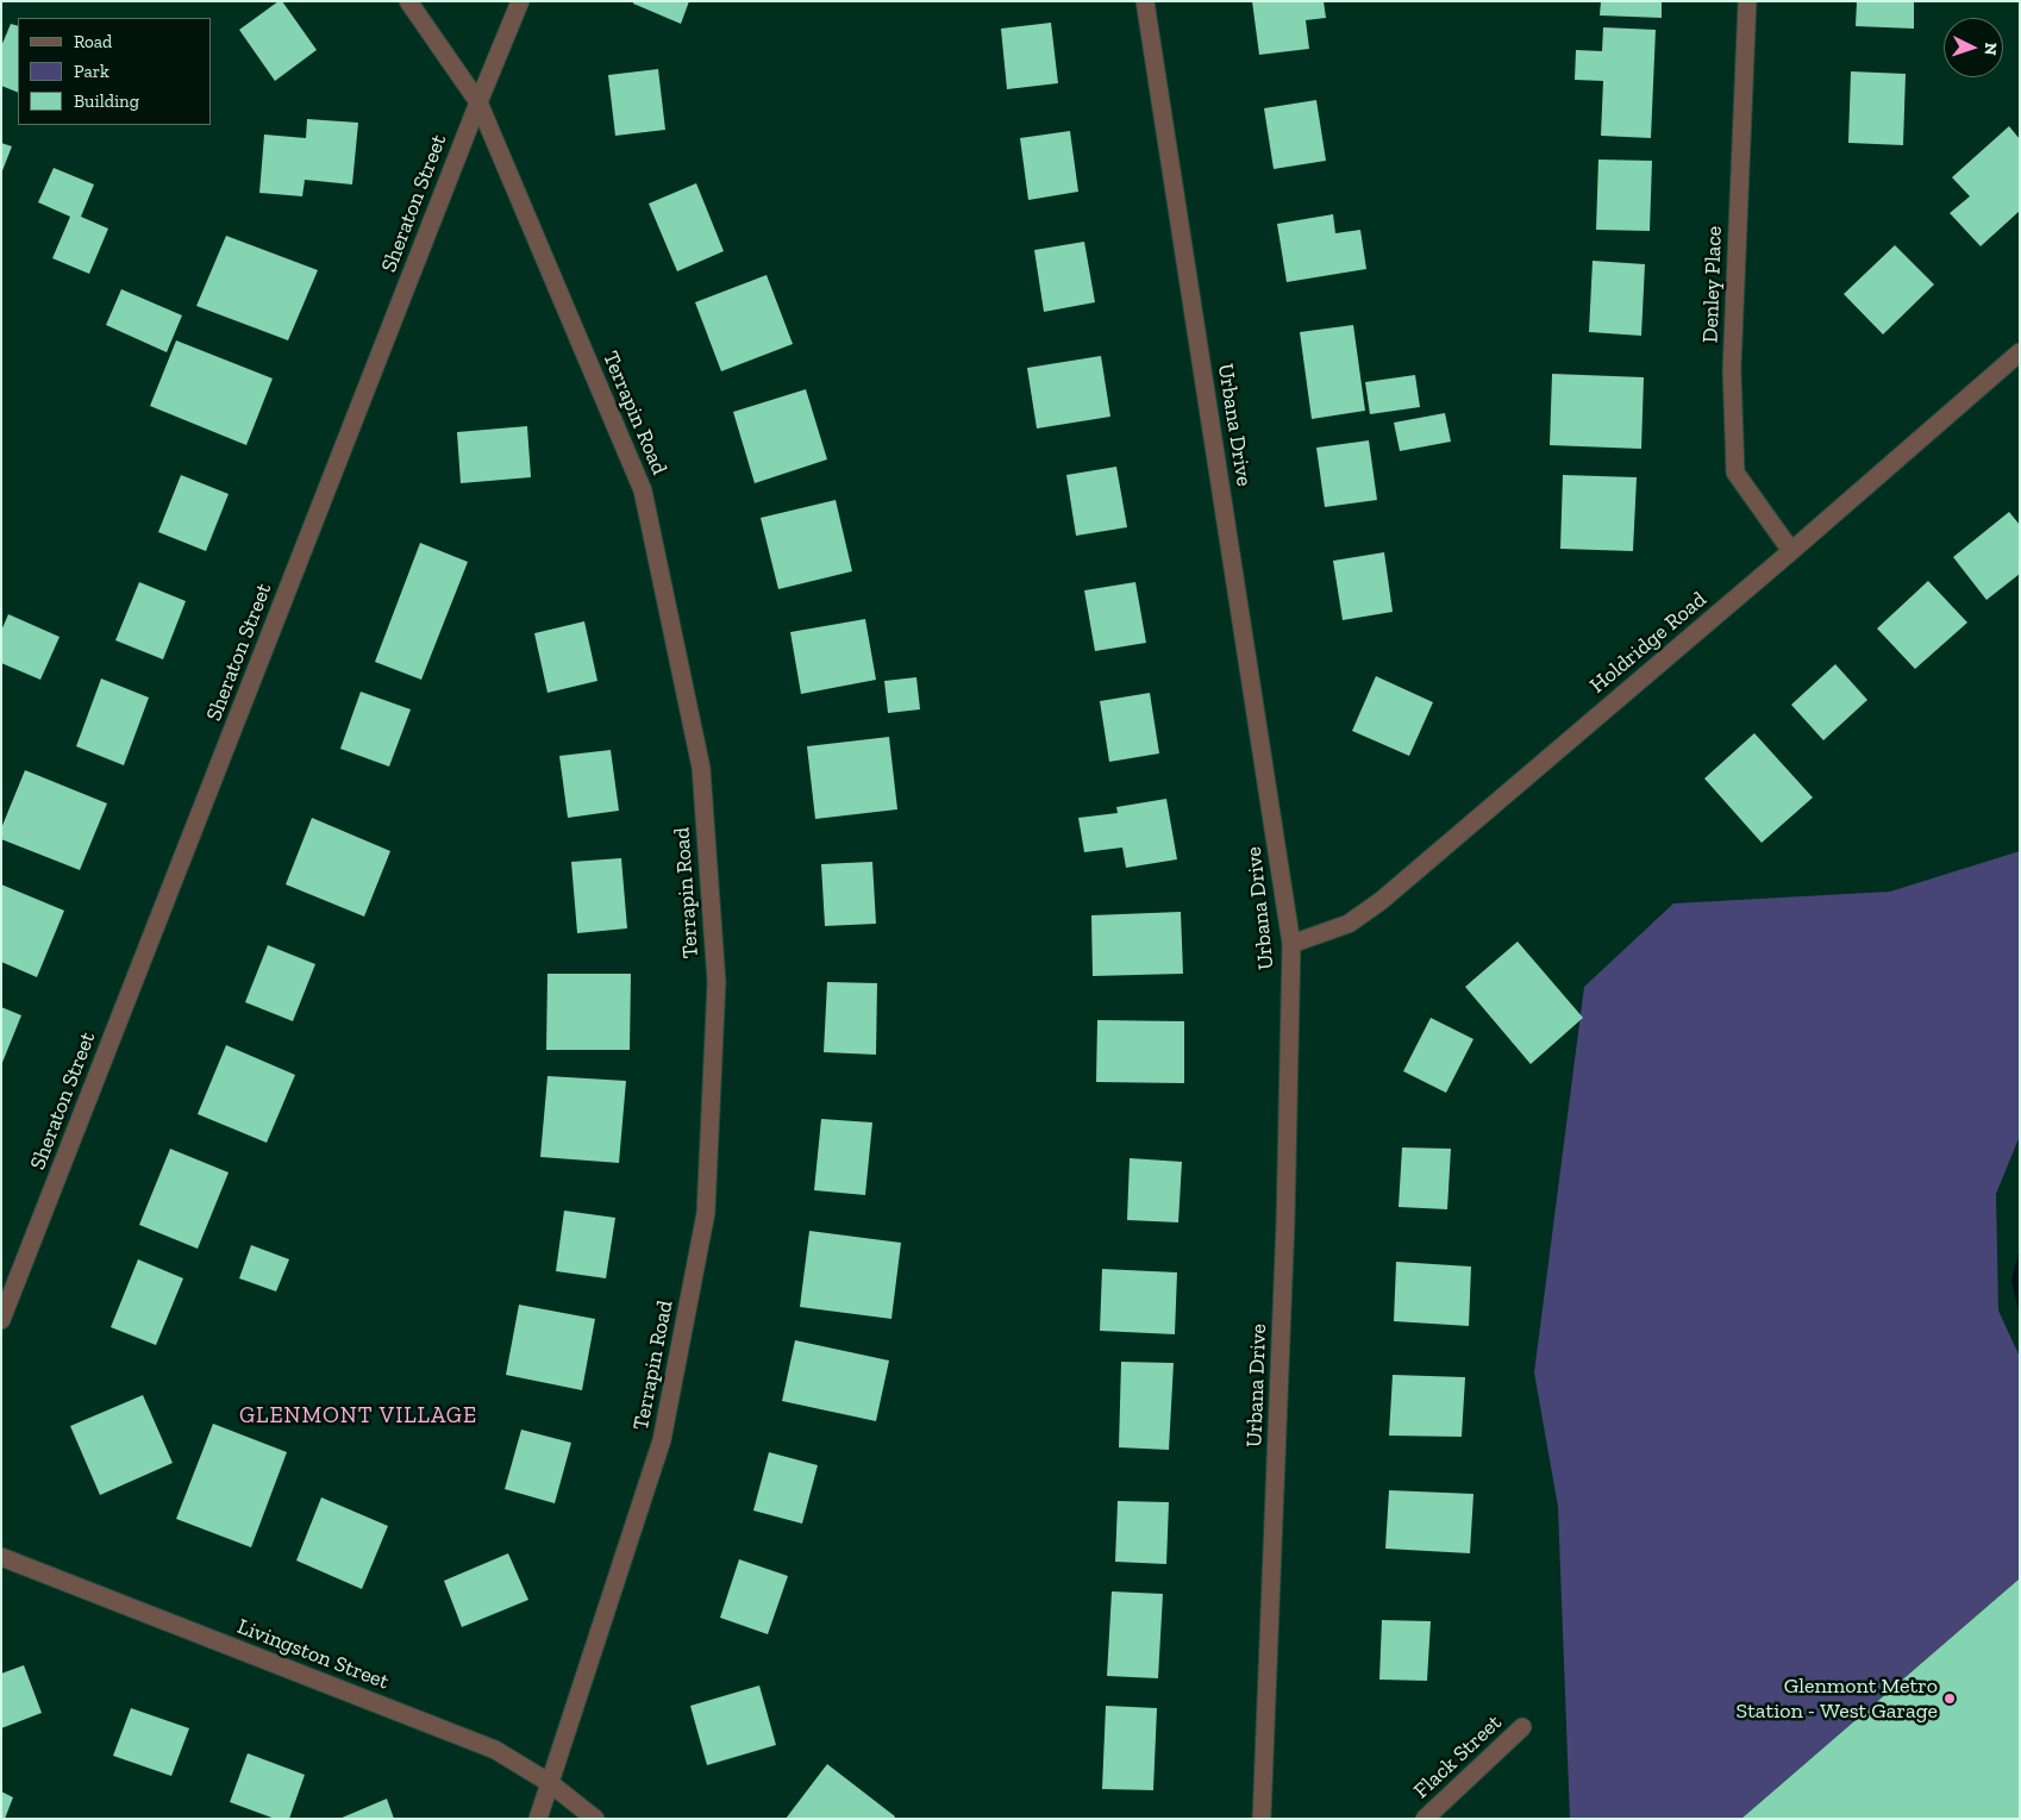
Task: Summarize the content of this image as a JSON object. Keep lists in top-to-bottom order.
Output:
{
  "streets": {
    "street": [
      "Sheraton Street",
      "Denley Place",
      "Terrapin Road",
      "Urbana Drive",
      "Holdridge Road",
      "Livingston Street",
      "Flack Street"
    ]
  },
  "crossings": [
    ["Sheraton Street", "Terrapin Road"],
    ["Denley Place", "Holdridge Road"],
    ["Terrapin Road", "Livingston Street"],
    ["Urbana Drive", "Holdridge Road"]
  ],
  "districts": ["GLENMONT VILLAGE"],
  "places": ["Glenmont Metro Station - West Garage"],
  "legend": ["Road", "Park", "Building"],
  "north": "right"
}
